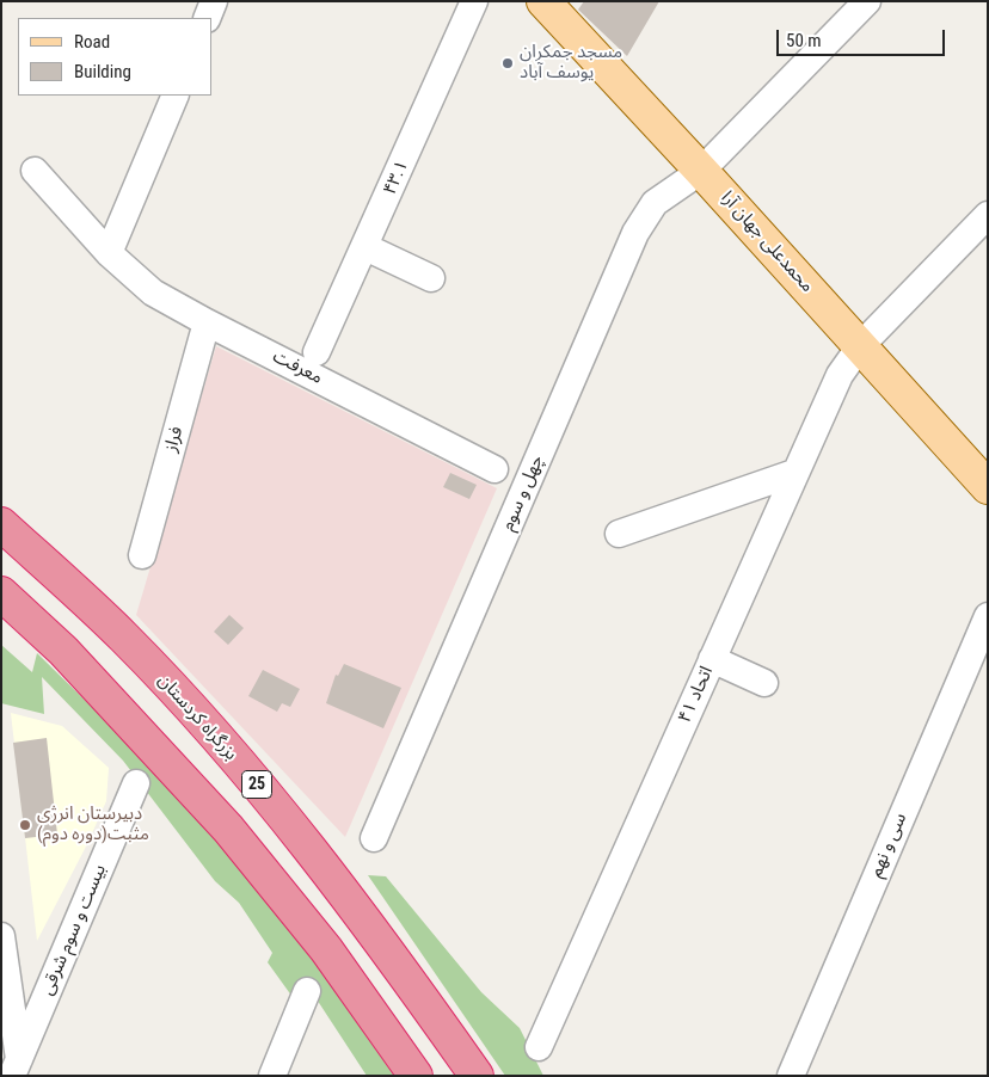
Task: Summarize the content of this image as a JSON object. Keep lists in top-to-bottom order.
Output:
{
  "streets": {
    "highway": ["بزرگراه کردستان", "25"],
    "main road": ["محمدعلی جهان آرا"],
    "street": [
      "۴۳.۱",
      "معرفت",
      "فراز",
      "چهل و سوم",
      "اتحاد ۴۱",
      "سی و نهم",
      "بیست و سوم شرقی"
    ]
  },
  "crossings": [
    ["محمدعلی جهان آرا", "چهل و سوم"],
    ["محمدعلی جهان آرا", "اتحاد ۴۱"],
    ["معرفت", "فراز"]
  ],
  "places": ["مسجد جمکران یوسف آباد", "دبیرستان انرژی مثبت(دوره دوم)"],
  "legend": ["Road", "Building"],
  "scale_bar": "50 m"
}
